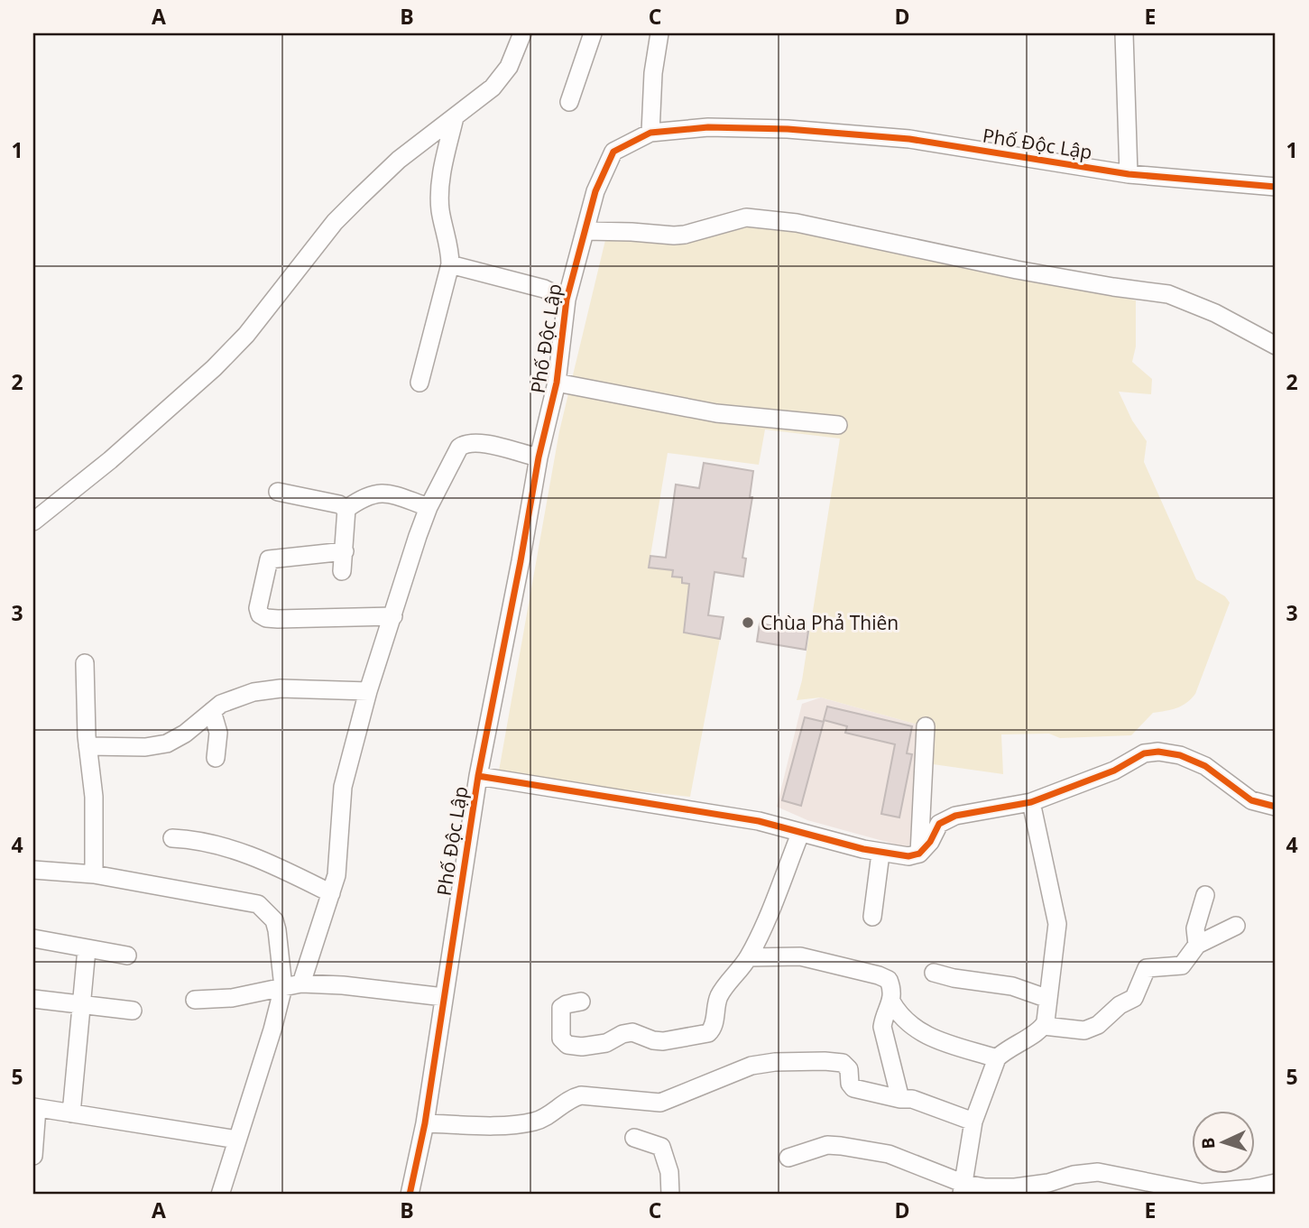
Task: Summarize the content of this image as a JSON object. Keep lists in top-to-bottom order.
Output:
{
  "streets": {
    "street": ["Phố Độc Lập"]
  },
  "places": ["Chùa Phả Thiên"],
  "north": "left",
  "grid": {
    "columns": [
      "A",
      "B",
      "C",
      "D",
      "E"
    ],
    "rows": [
      "1",
      "2",
      "3",
      "4",
      "5"
    ]
  }
}
